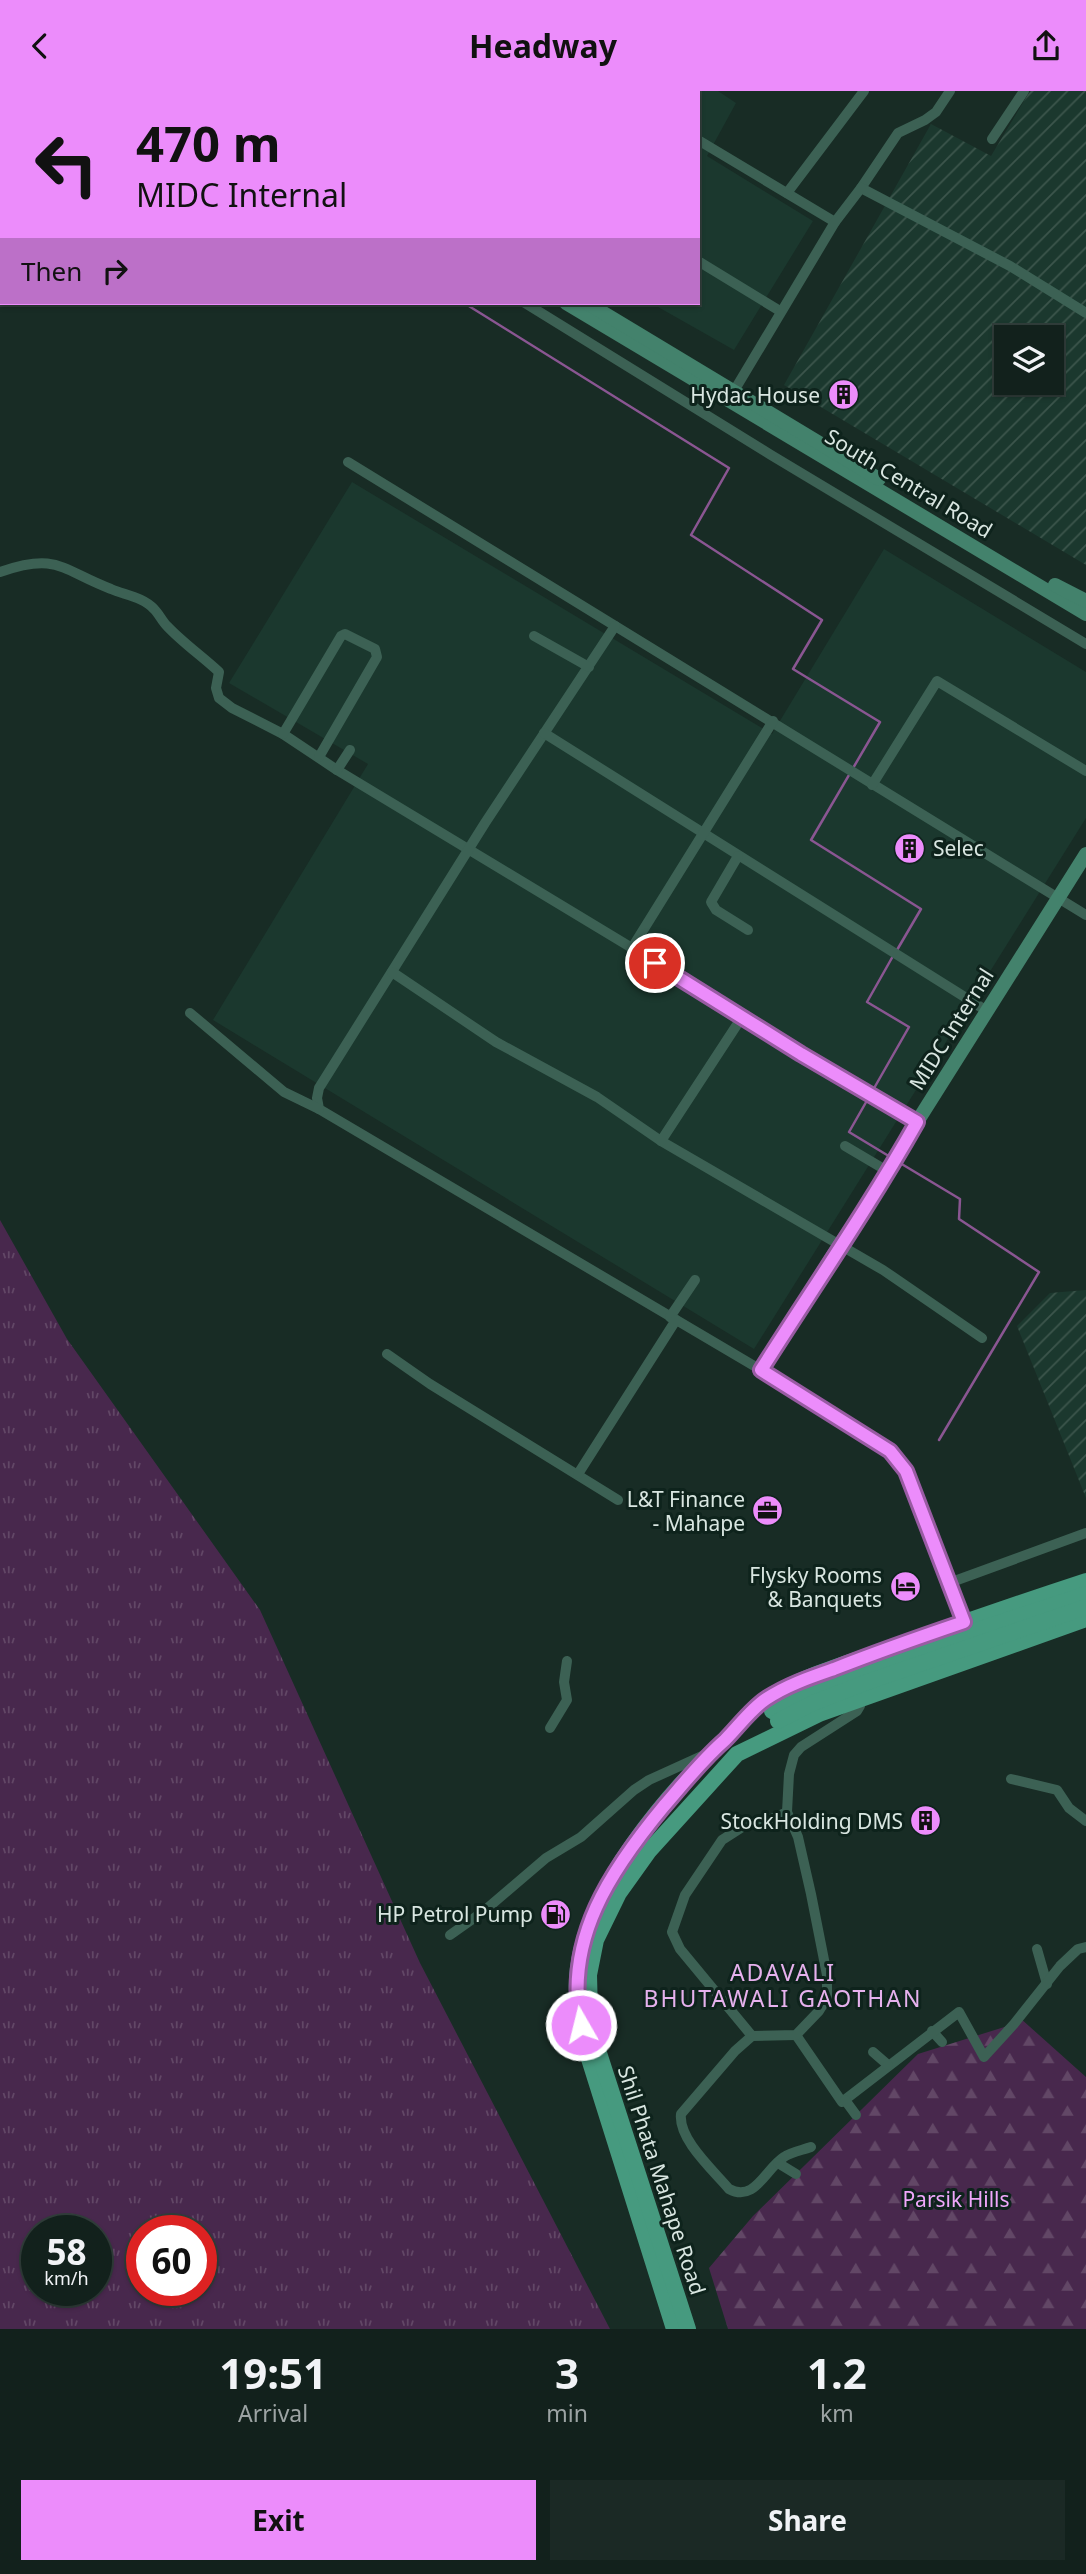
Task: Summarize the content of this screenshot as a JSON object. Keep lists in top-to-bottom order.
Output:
{
  "streets": {
    "main road": ["South Central Road", "MIDC Internal", "Shil Phata Mahape Road"]
  },
  "districts": ["ADAVALI BHUTAWALI GAOTHAN"],
  "parks": ["Parsik Hills"],
  "places": {
    "building": ["Hydac House", "Selec", "StockHolding DMS"],
    "office": ["L&T Finance - Mahape"],
    "hotel": ["Flysky Rooms & Banquets"],
    "fuel station": ["HP Petrol Pump"]
  },
  "page": {
    "header": "Headway",
    "turn": ["470 m", "MIDC Internal"],
    "then": "Then",
    "speed": "58 km/h",
    "limit": "60",
    "eta": [
      "19:51",
      "Arrival",
      "3",
      "min",
      "1.2",
      "km"
    ],
    "buttons": ["Exit", "Share"]
  }
}
